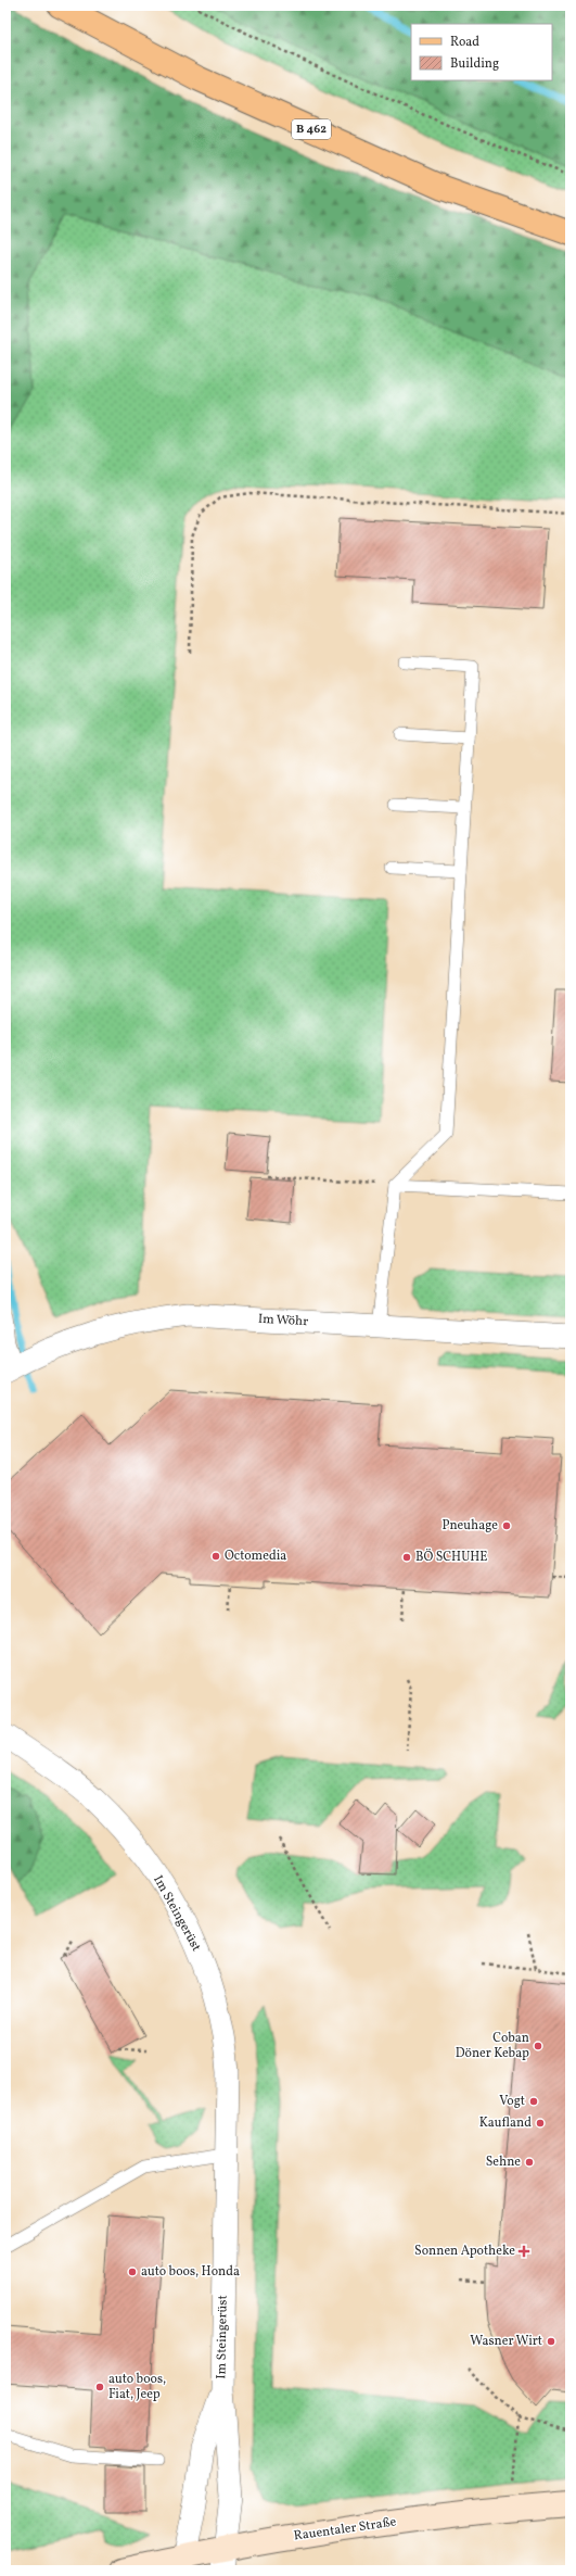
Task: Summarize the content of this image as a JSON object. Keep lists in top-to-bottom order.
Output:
{
  "streets": {
    "main road": ["B 462"],
    "street": ["Im Wöhr", "Im Steingerüst", "Rauentaler Straße"]
  },
  "crossings": [
    ["Im Steingerüst", "Rauentaler Straße"]
  ],
  "places": {
    "other": [
      "Pneuhage",
      "Octomedia",
      "BÖ SCHUHE",
      "Coban Döner Kebap",
      "Vogt",
      "Kaufland",
      "Sehne",
      "auto boos, Honda",
      "Wasner Wirt",
      "auto boos, Fiat, Jeep"
    ],
    "health": ["Sonnen Apotheke"]
  },
  "legend": ["Road", "Building"]
}
